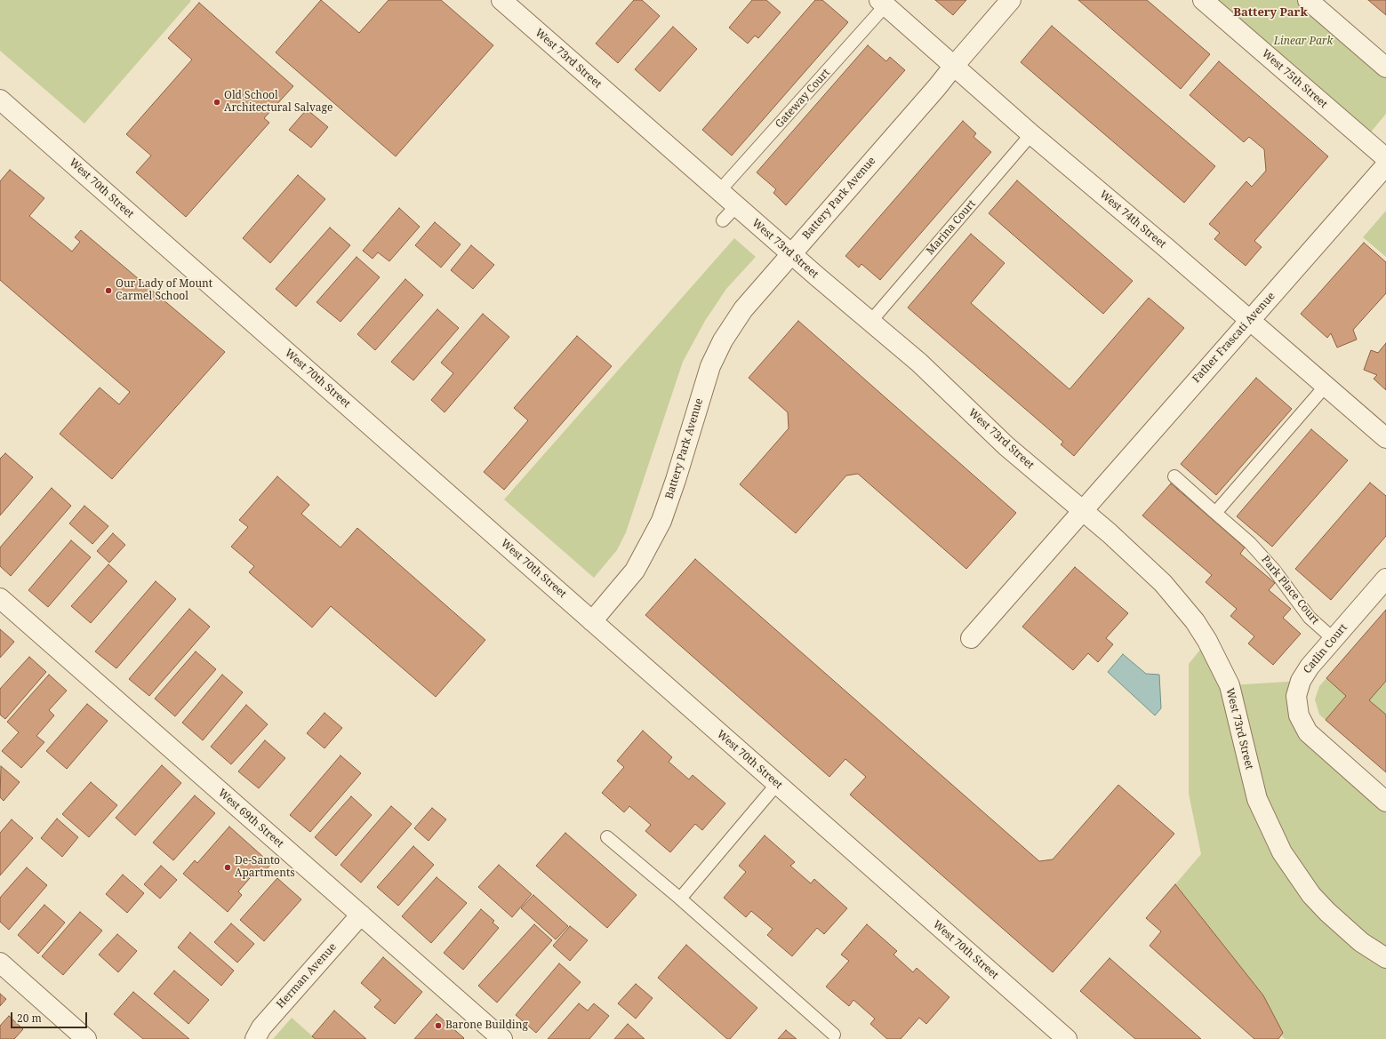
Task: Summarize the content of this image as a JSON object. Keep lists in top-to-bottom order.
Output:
{
  "streets": {
    "street": [
      "West 73rd Street",
      "West 75th Street",
      "West 70th Street",
      "Battery Park Avenue",
      "West 74th Street",
      "Father Frascati Avenue",
      "Catlin Court",
      "West 69th Street",
      "Herman Avenue"
    ],
    "lane": ["Gateway Court", "Marina Court", "Park Place Court"]
  },
  "crossings": [
    ["West 73rd Street", "Gateway Court"],
    ["West 73rd Street", "Battery Park Avenue"],
    ["West 73rd Street", "Marina Court"],
    ["West 73rd Street", "Father Frascati Avenue"],
    ["Gateway Court", "West 74th Street"],
    ["West 70th Street", "Battery Park Avenue"],
    ["Battery Park Avenue", "West 74th Street"],
    ["West 74th Street", "Marina Court"],
    ["West 74th Street", "Father Frascati Avenue"],
    ["Park Place Court", "Catlin Court"],
    ["West 69th Street", "Herman Avenue"]
  ],
  "districts": ["Battery Park"],
  "parks": ["Linear Park"],
  "places": [
    "Old School Architectural Salvage",
    "Our Lady of Mount Carmel School",
    "De-Santo Apartments",
    "Barone Building"
  ],
  "scale_bar": "20 m"
}
